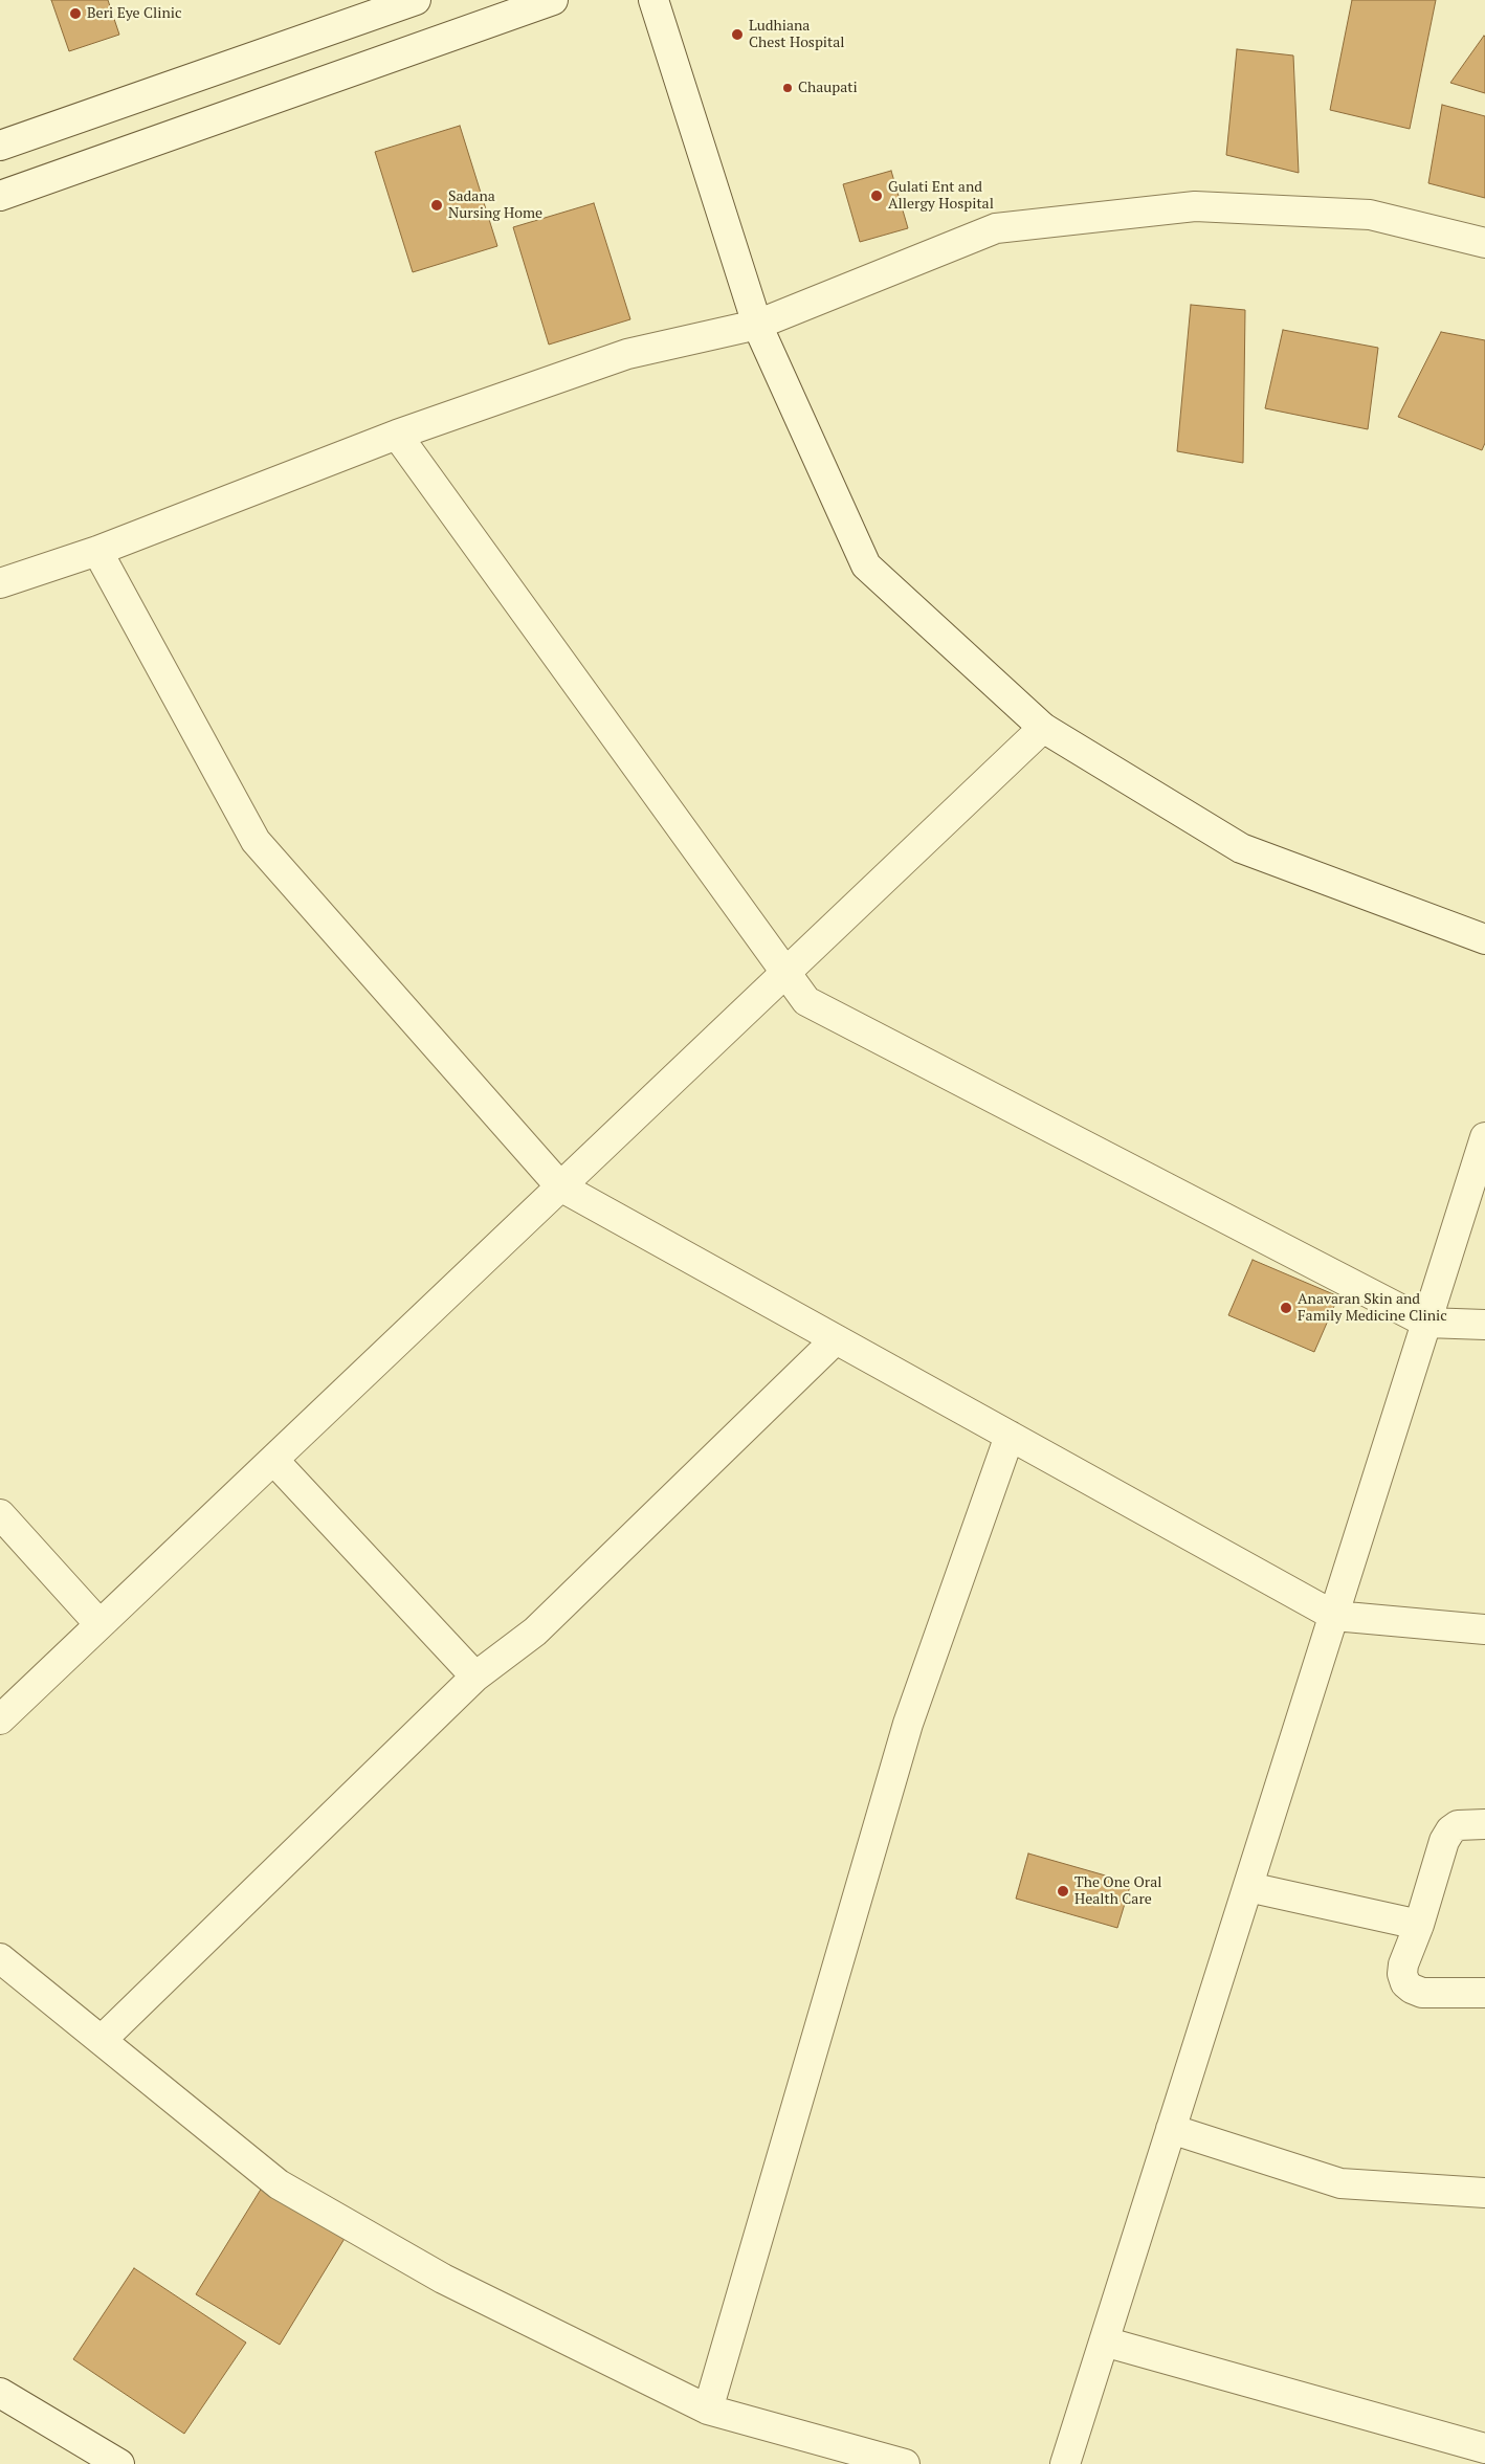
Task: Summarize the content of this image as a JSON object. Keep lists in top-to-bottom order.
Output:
{
  "places": [
    "Beri Eye Clinic",
    "Ludhiana Chest Hospital",
    "Chaupati",
    "Gulati Ent and Allergy Hospital",
    "Sadana Nursing Home",
    "Anavaran Skin and Family Medicine Clinic",
    "The One Oral Health Care"
  ]
}
